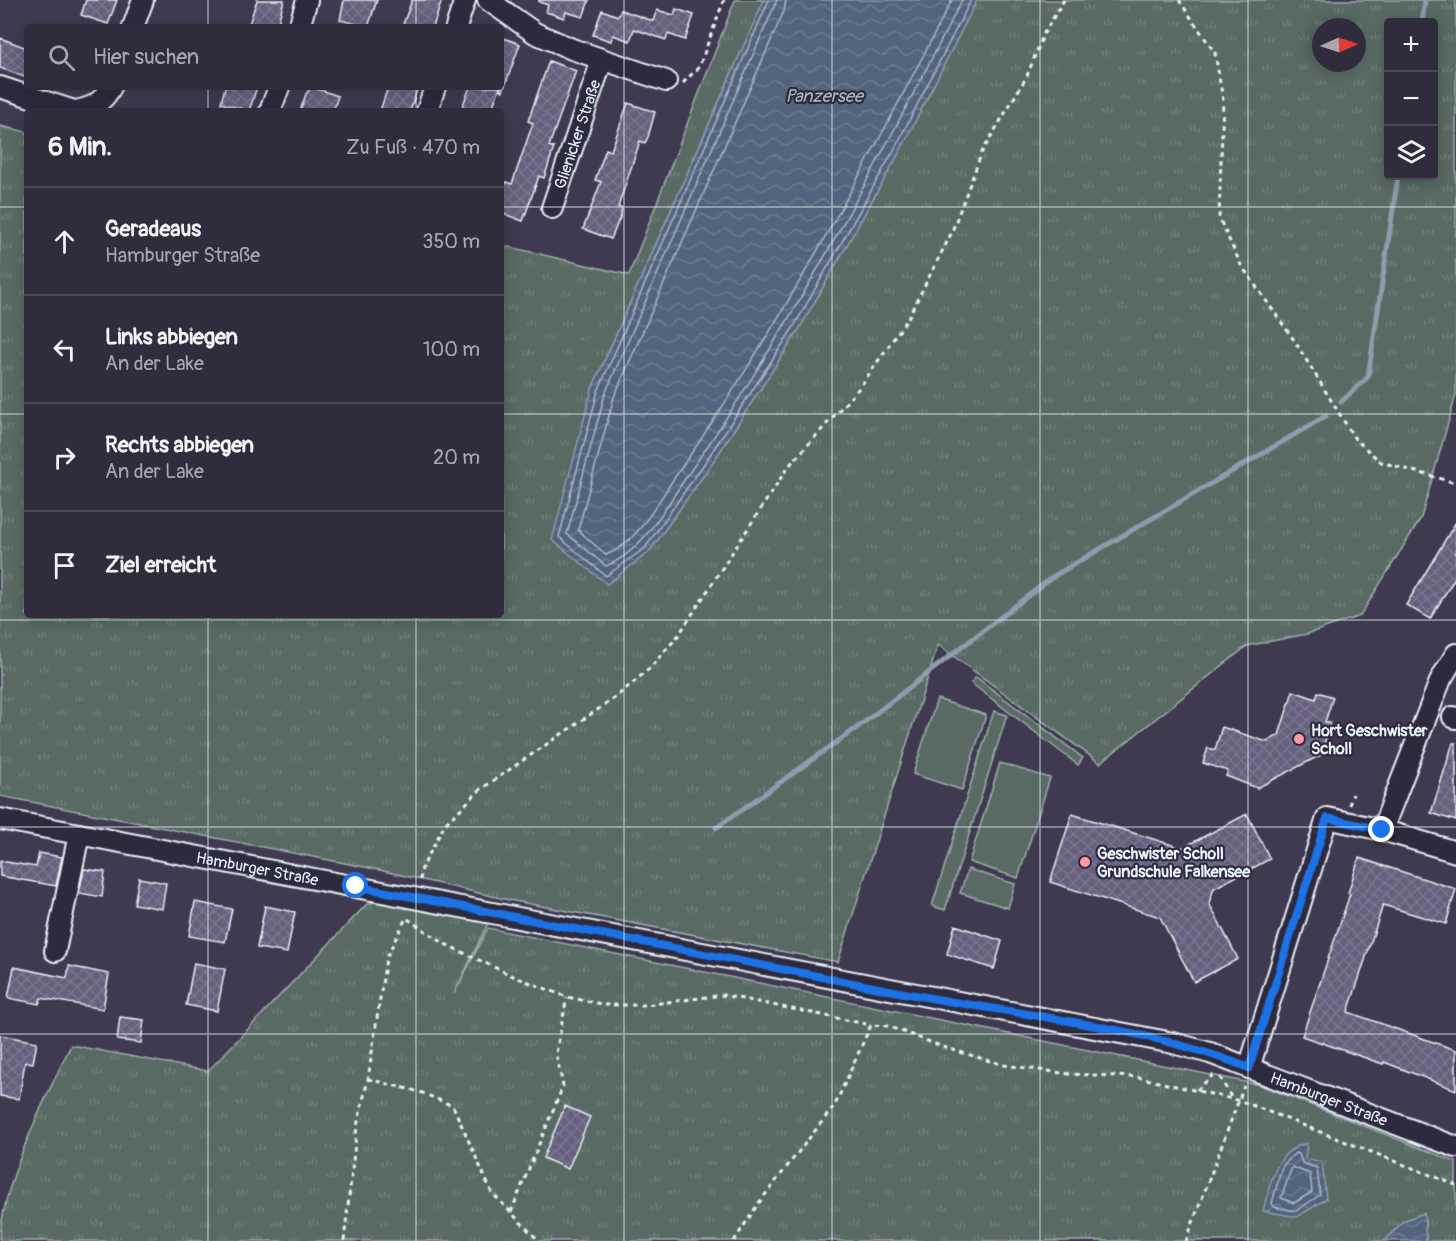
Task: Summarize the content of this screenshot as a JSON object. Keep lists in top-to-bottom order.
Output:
{
  "streets": {
    "street": ["Glienicker Straße", "Hamburger Straße"]
  },
  "water": ["Panzersee"],
  "places": ["Hort Geschwister Scholl", "Geschwister Scholl Grundschule Falkensee"],
  "north": "right",
  "page": {
    "map_buttons": ["+", "−"],
    "search": "Hier suchen",
    "heading": ["6 Min.", "Zu Fuß · 470 m"],
    "list": [
      ["Geradeaus", "Hamburger Straße", "350 m"],
      ["Links abbiegen", "An der Lake", "100 m"],
      ["Rechts abbiegen", "An der Lake", "20 m"],
      "Ziel erreicht"
    ]
  }
}
